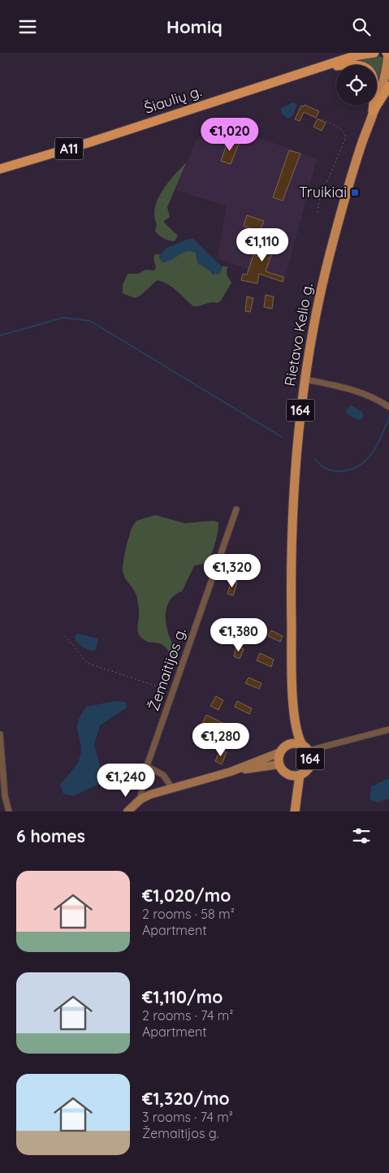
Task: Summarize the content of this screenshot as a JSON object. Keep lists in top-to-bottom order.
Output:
{
  "streets": {
    "highway": ["Šiaulių g.", "A11"],
    "main road": ["Rietavo Kelio g.", "164"],
    "street": ["Žemaitijos g."]
  },
  "crossings": [
    ["Rietavo Kelio g.", "164"]
  ],
  "places": {
    "transit": ["Truikiai"]
  },
  "page": {
    "header": "Homiq",
    "price": [
      "€1,020",
      "€1,110",
      "€1,320",
      "€1,380",
      "€1,280",
      "€1,240"
    ],
    "heading": "6 homes",
    "list": [
      {
        "name": "€1,020/mo",
        "note": "2 rooms · 58 m² · Apartment"
      },
      {
        "name": "€1,110/mo",
        "note": "2 rooms · 74 m² · Apartment"
      },
      {
        "name": "€1,320/mo",
        "note": "3 rooms · 74 m² · Žemaitijos g."
      }
    ]
  }
}
